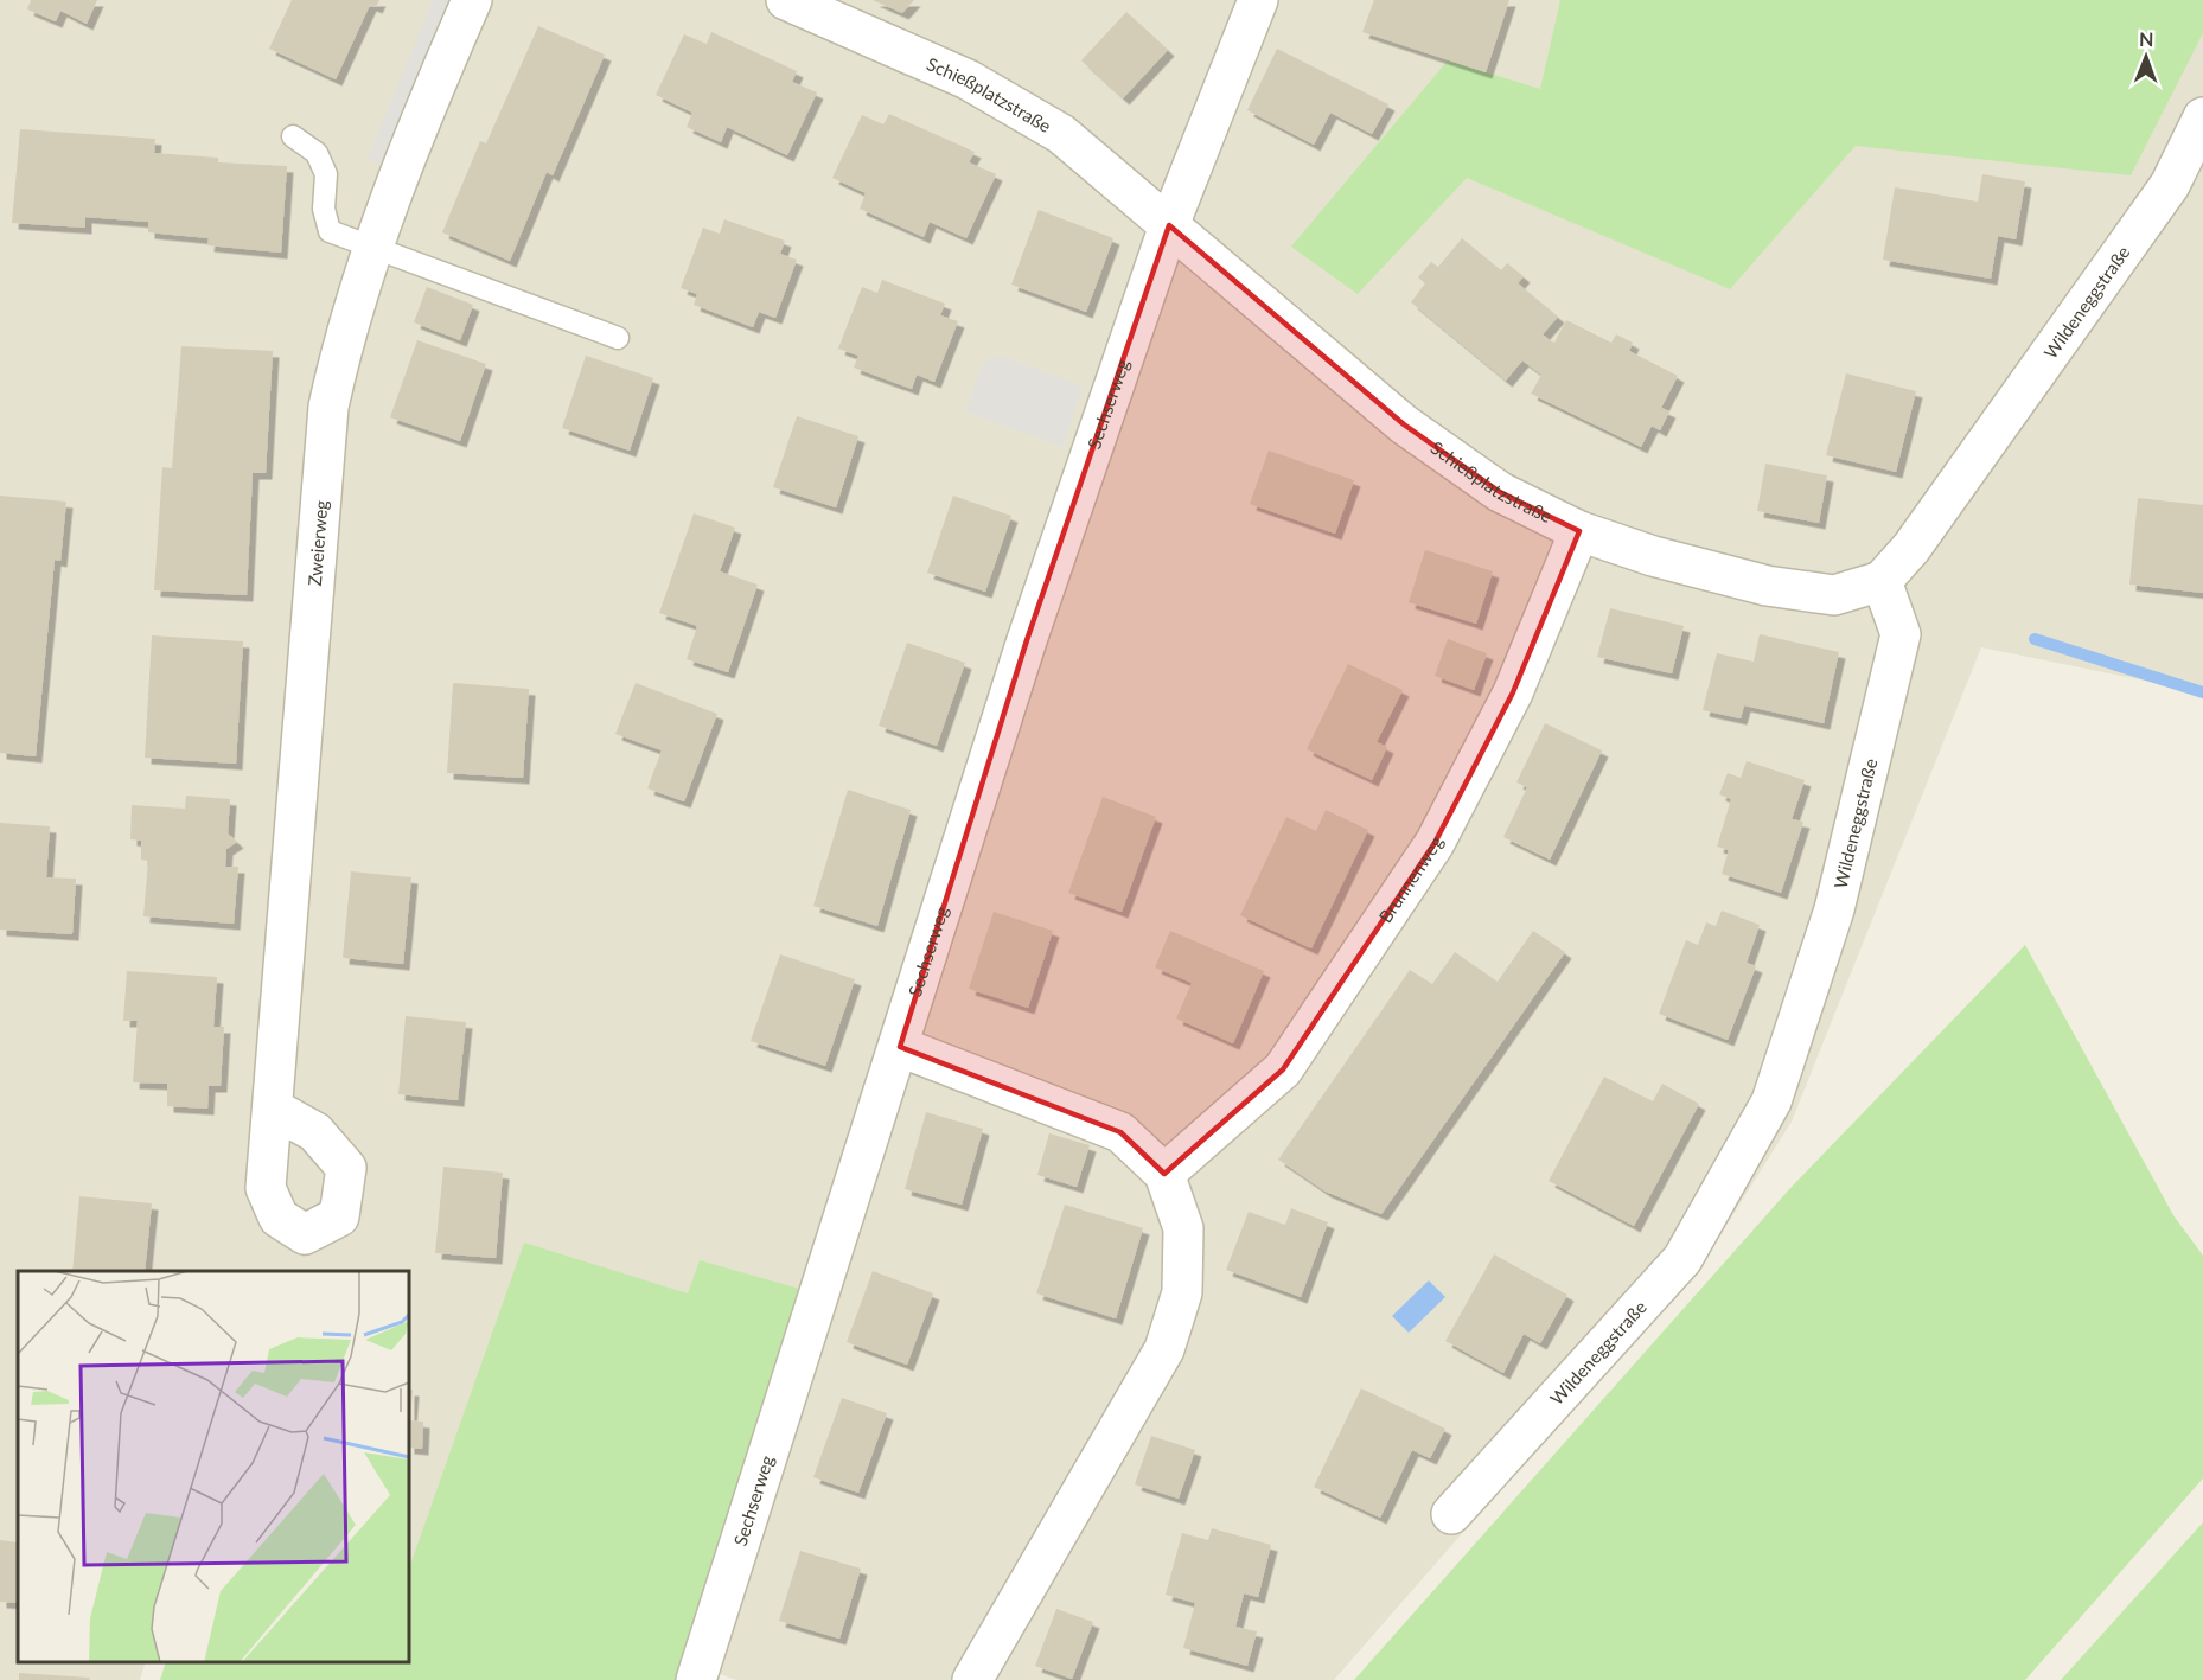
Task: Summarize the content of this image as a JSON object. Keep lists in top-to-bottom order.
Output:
{
  "streets": {
    "street": [
      "Schießplatzstraße",
      "Wildeneggstraße",
      "Sechserweg",
      "Zweierweg",
      "Brunnenweg"
    ]
  },
  "crossings": [
    ["Schießplatzstraße", "Wildeneggstraße"],
    ["Schießplatzstraße", "Sechserweg"],
    ["Schießplatzstraße", "Brunnenweg"]
  ],
  "north": "top"
}
